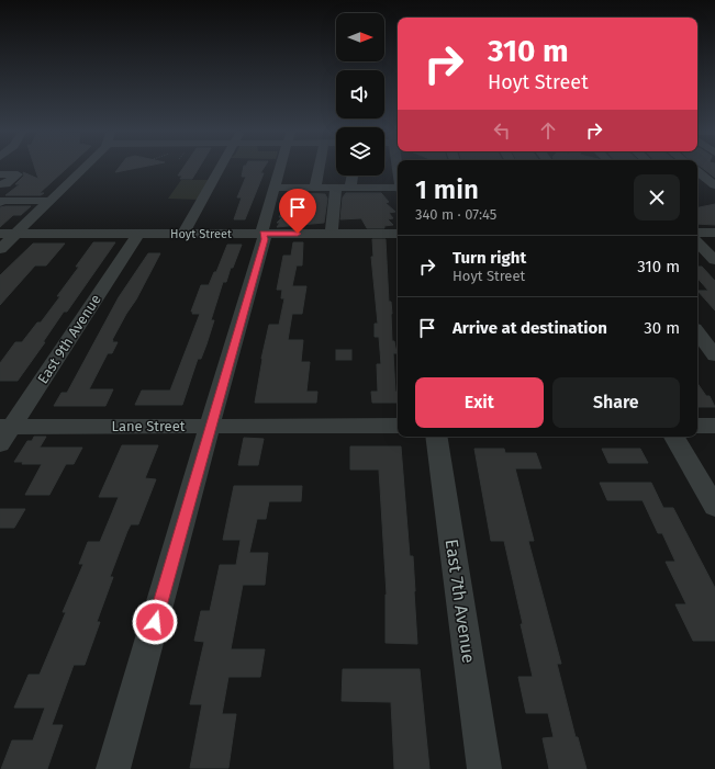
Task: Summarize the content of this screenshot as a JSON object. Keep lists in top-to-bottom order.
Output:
{
  "streets": {
    "street": [
      "Hoyt Street",
      "East 9th Avenue",
      "Lane Street",
      "East 7th Avenue"
    ]
  },
  "crossings": [
    ["Hoyt Street", "East 9th Avenue"],
    ["East 9th Avenue", "Lane Street"]
  ],
  "north": "right",
  "page": {
    "turn": ["310 m", "Hoyt Street"],
    "heading": ["1 min", "340 m · 07:45"],
    "list": [
      {
        "name": "Turn right",
        "note": "Hoyt Street",
        "value": "310 m"
      },
      {
        "name": "Arrive at destination",
        "value": "30 m"
      }
    ],
    "buttons": ["Exit", "Share"]
  }
}
